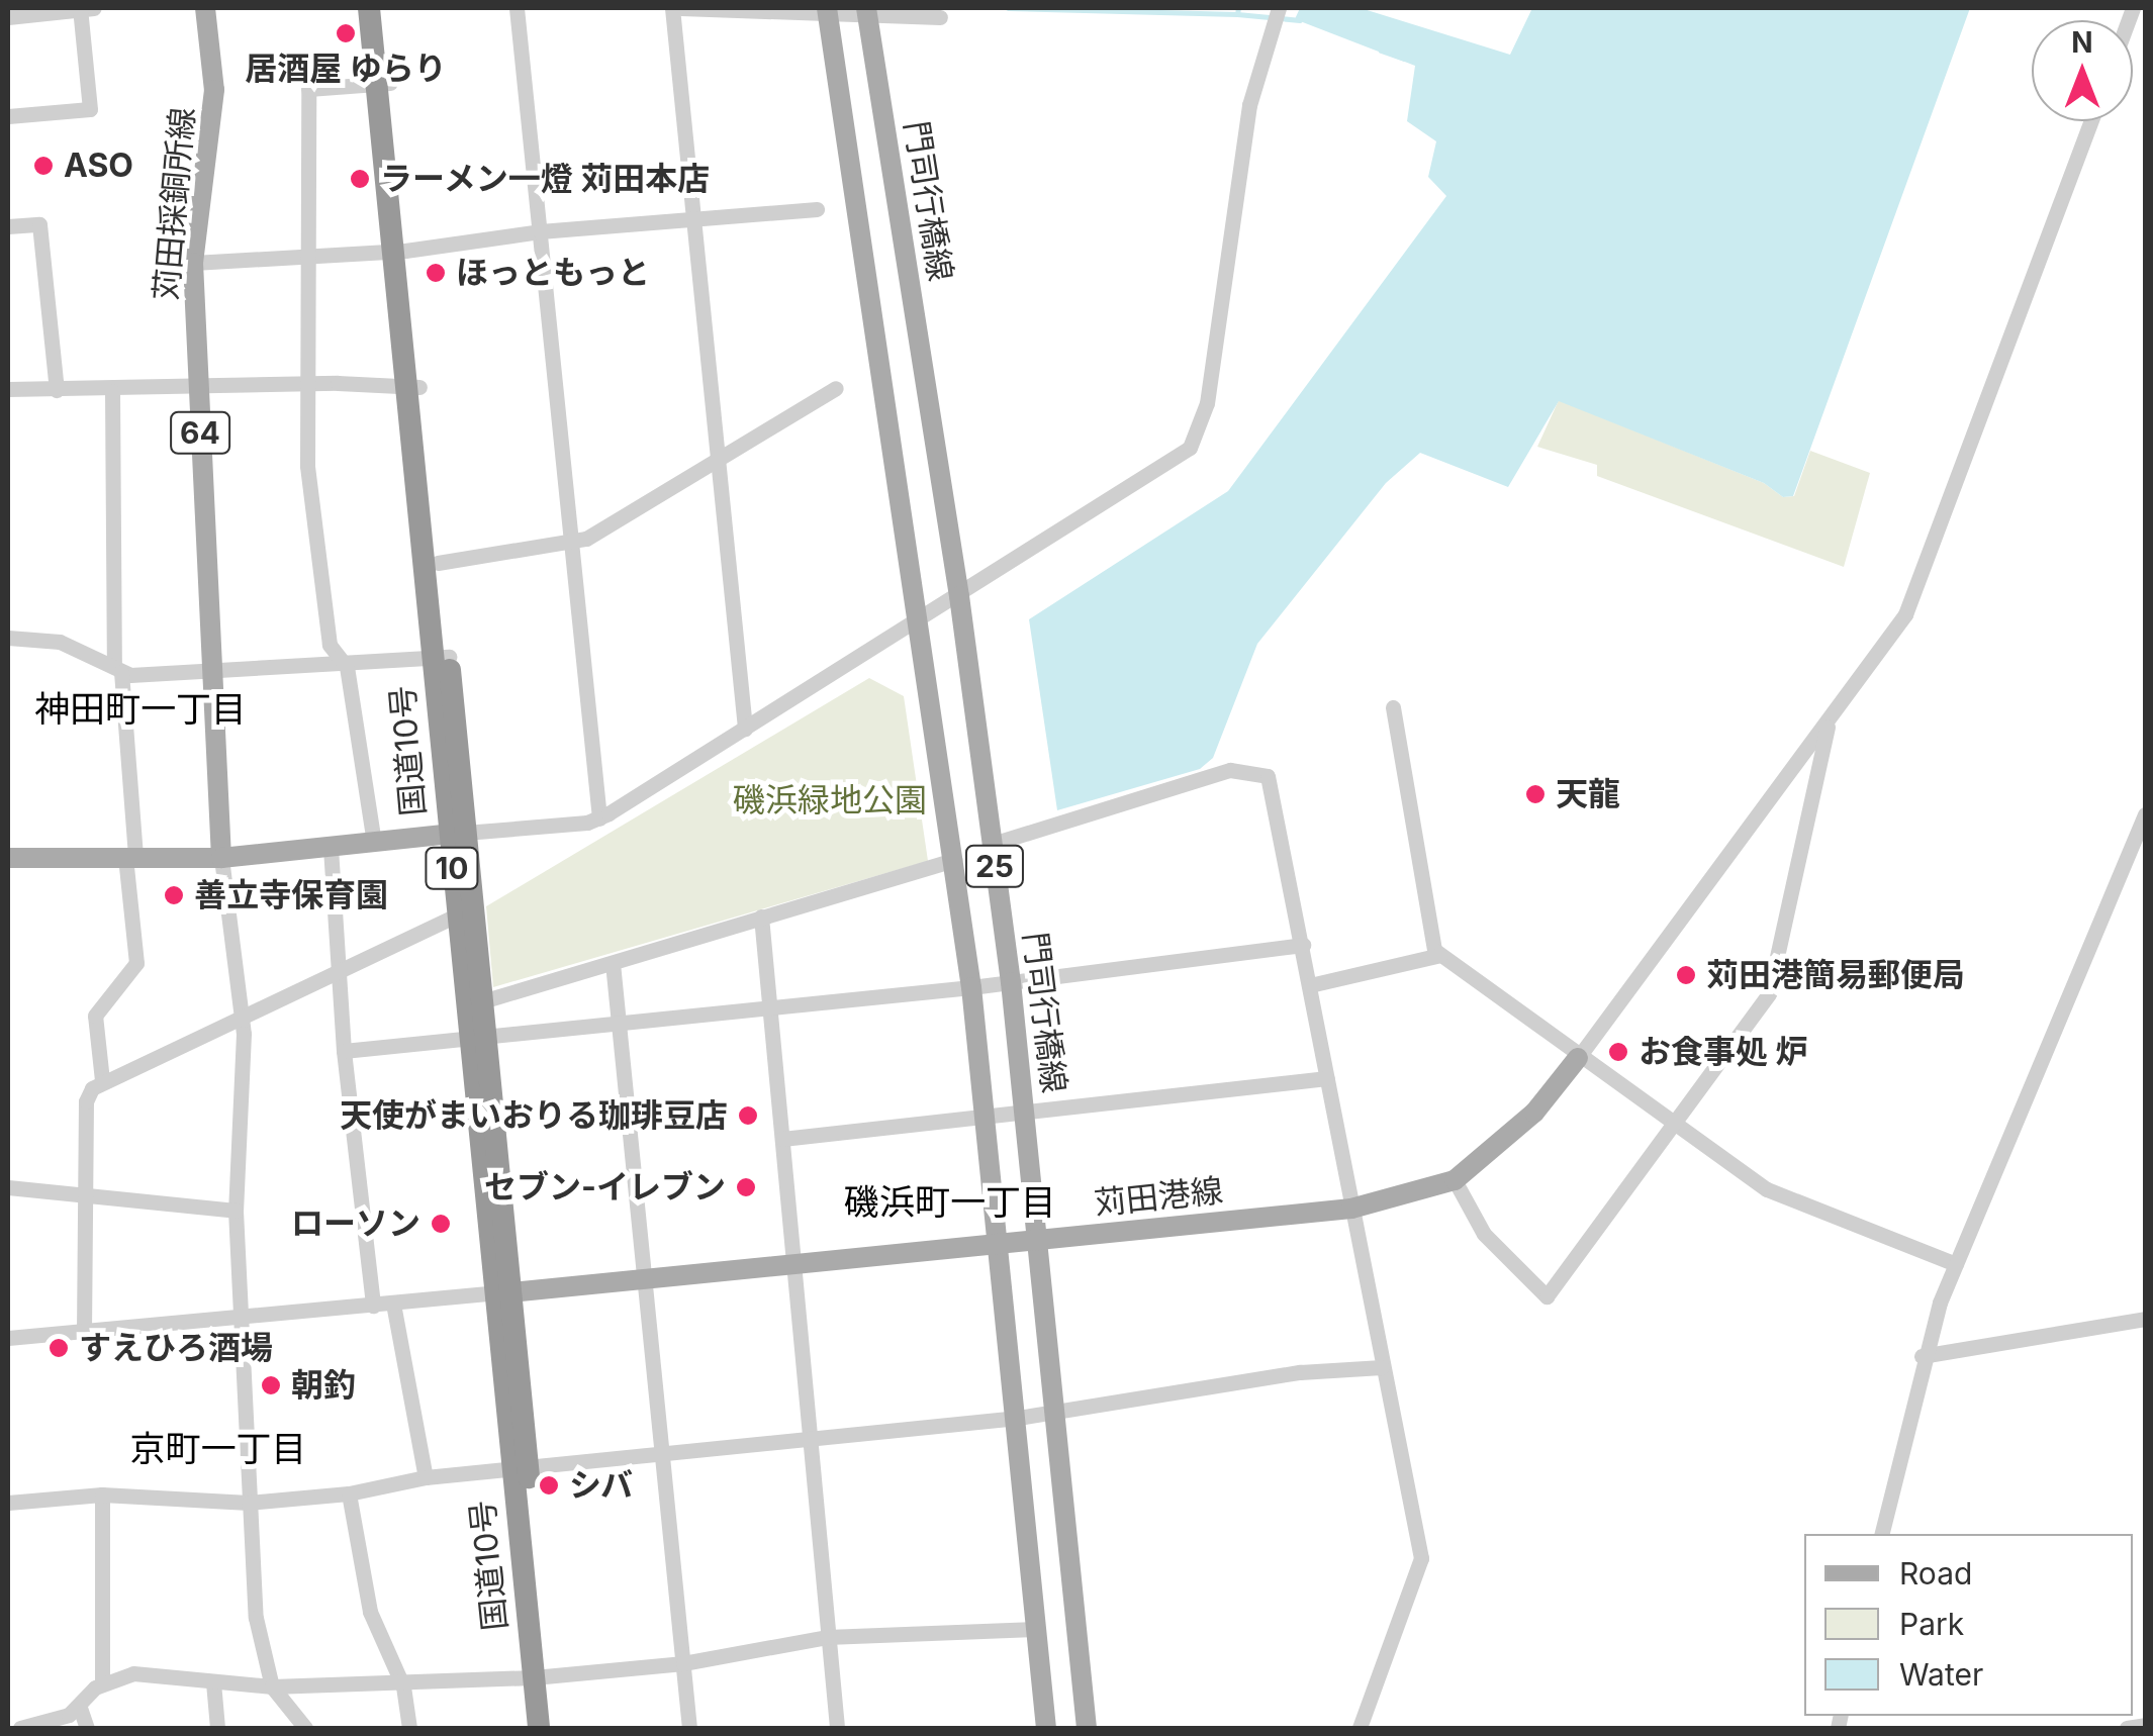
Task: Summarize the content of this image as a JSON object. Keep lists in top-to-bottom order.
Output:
{
  "streets": {
    "highway": ["国道10号", "10"],
    "main road": [
      "門司行橋線",
      "苅田採銅所線",
      "64",
      "25",
      "苅田港線"
    ]
  },
  "crossings": [
    ["門司行橋線", "苅田港線"],
    ["国道10号", "苅田港線"],
    ["25", "苅田港線"]
  ],
  "districts": ["神田町一丁目", "磯浜町一丁目", "京町一丁目"],
  "parks": ["磯浜緑地公園"],
  "places": [
    "居酒屋 ゆらり",
    "ASO",
    "ラーメン一燈 苅田本店",
    "ほっともっと",
    "天龍",
    "善立寺保育園",
    "苅田港簡易郵便局",
    "お食事処 炉",
    "天使がまいおりる珈琲豆店",
    "セブン-イレブン",
    "ローソン",
    "すえひろ酒場",
    "朝釣",
    "シバ"
  ],
  "legend": ["Road", "Park", "Water"],
  "north": "top"
}
